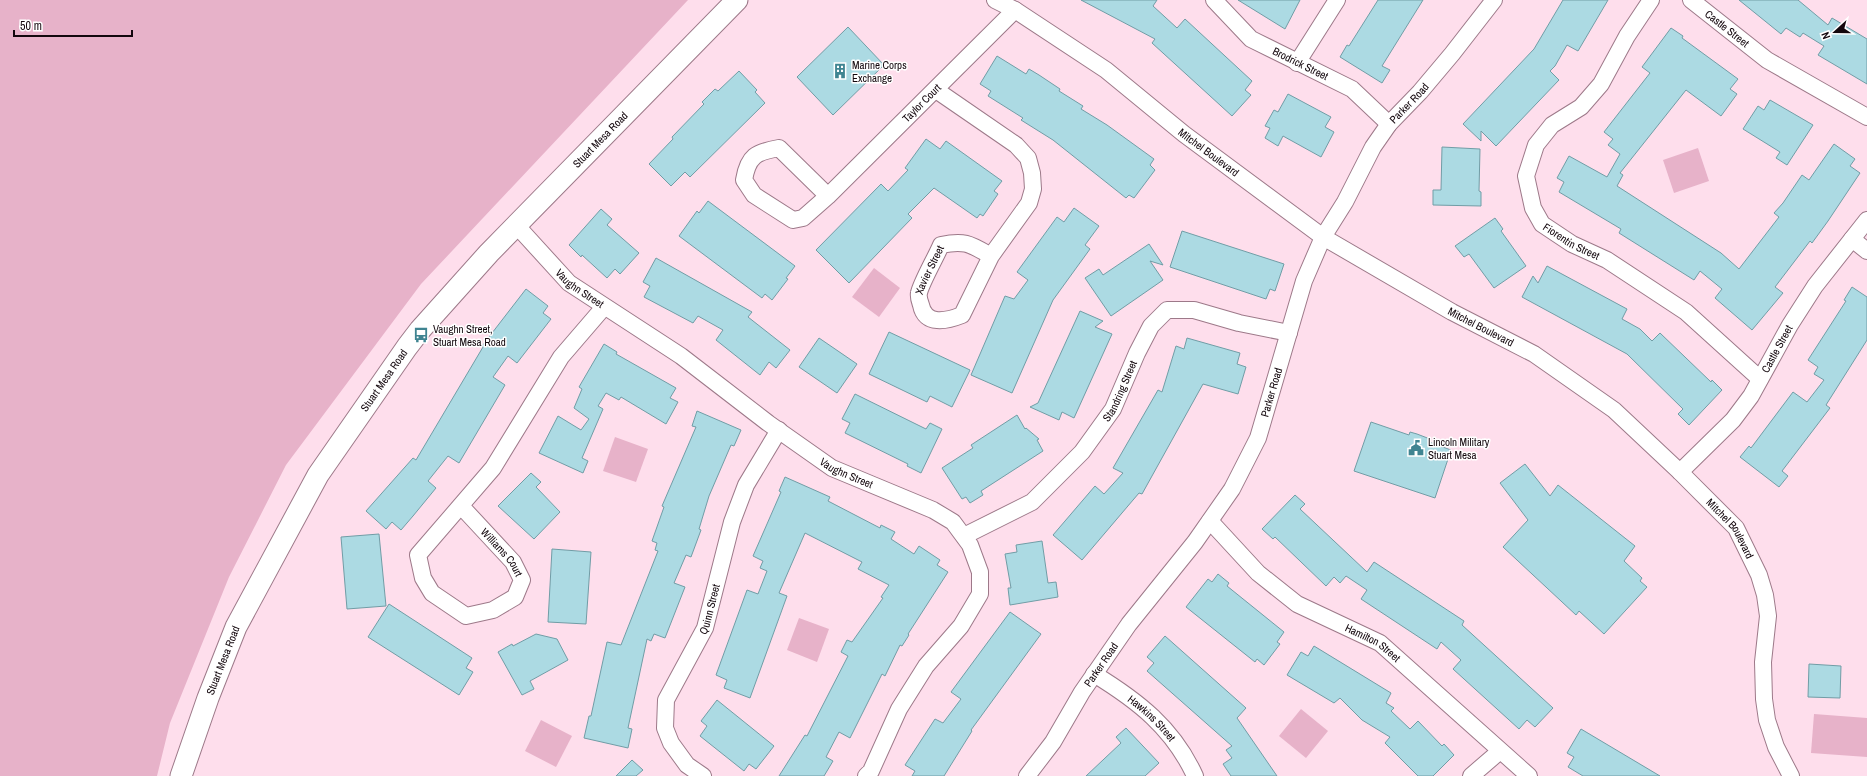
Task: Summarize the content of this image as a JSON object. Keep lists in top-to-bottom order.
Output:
{
  "streets": {
    "main road": ["Stuart Mesa Road"],
    "street": [
      "Castle Street",
      "Brodrick Street",
      "Taylor Court",
      "Parker Road",
      "Mitchel Boulevard",
      "Fiorentin Street",
      "Xavier Street",
      "Vaughn Street",
      "Standring Street",
      "Williams Court",
      "Quinn Street",
      "Hamilton Street",
      "Hawkins Street"
    ]
  },
  "crossings": [
    ["Castle Street", "Mitchel Boulevard"],
    ["Castle Street", "Fiorentin Street"],
    ["Brodrick Street", "Parker Road"],
    ["Taylor Court", "Mitchel Boulevard"],
    ["Taylor Court", "Xavier Street"],
    ["Parker Road", "Mitchel Boulevard"],
    ["Parker Road", "Standring Street"],
    ["Parker Road", "Hamilton Street"],
    ["Parker Road", "Hawkins Street"],
    ["Stuart Mesa Road", "Vaughn Street"],
    ["Vaughn Street", "Standring Street"],
    ["Vaughn Street", "Williams Court"],
    ["Vaughn Street", "Quinn Street"]
  ],
  "places": {
    "building": ["Marine Corps Exchange"],
    "bus stop": ["Vaughn Street, Stuart Mesa Road"],
    "public building": ["Lincoln Military Stuart Mesa"]
  },
  "scale_bar": "50 m",
  "north": "left"
}
